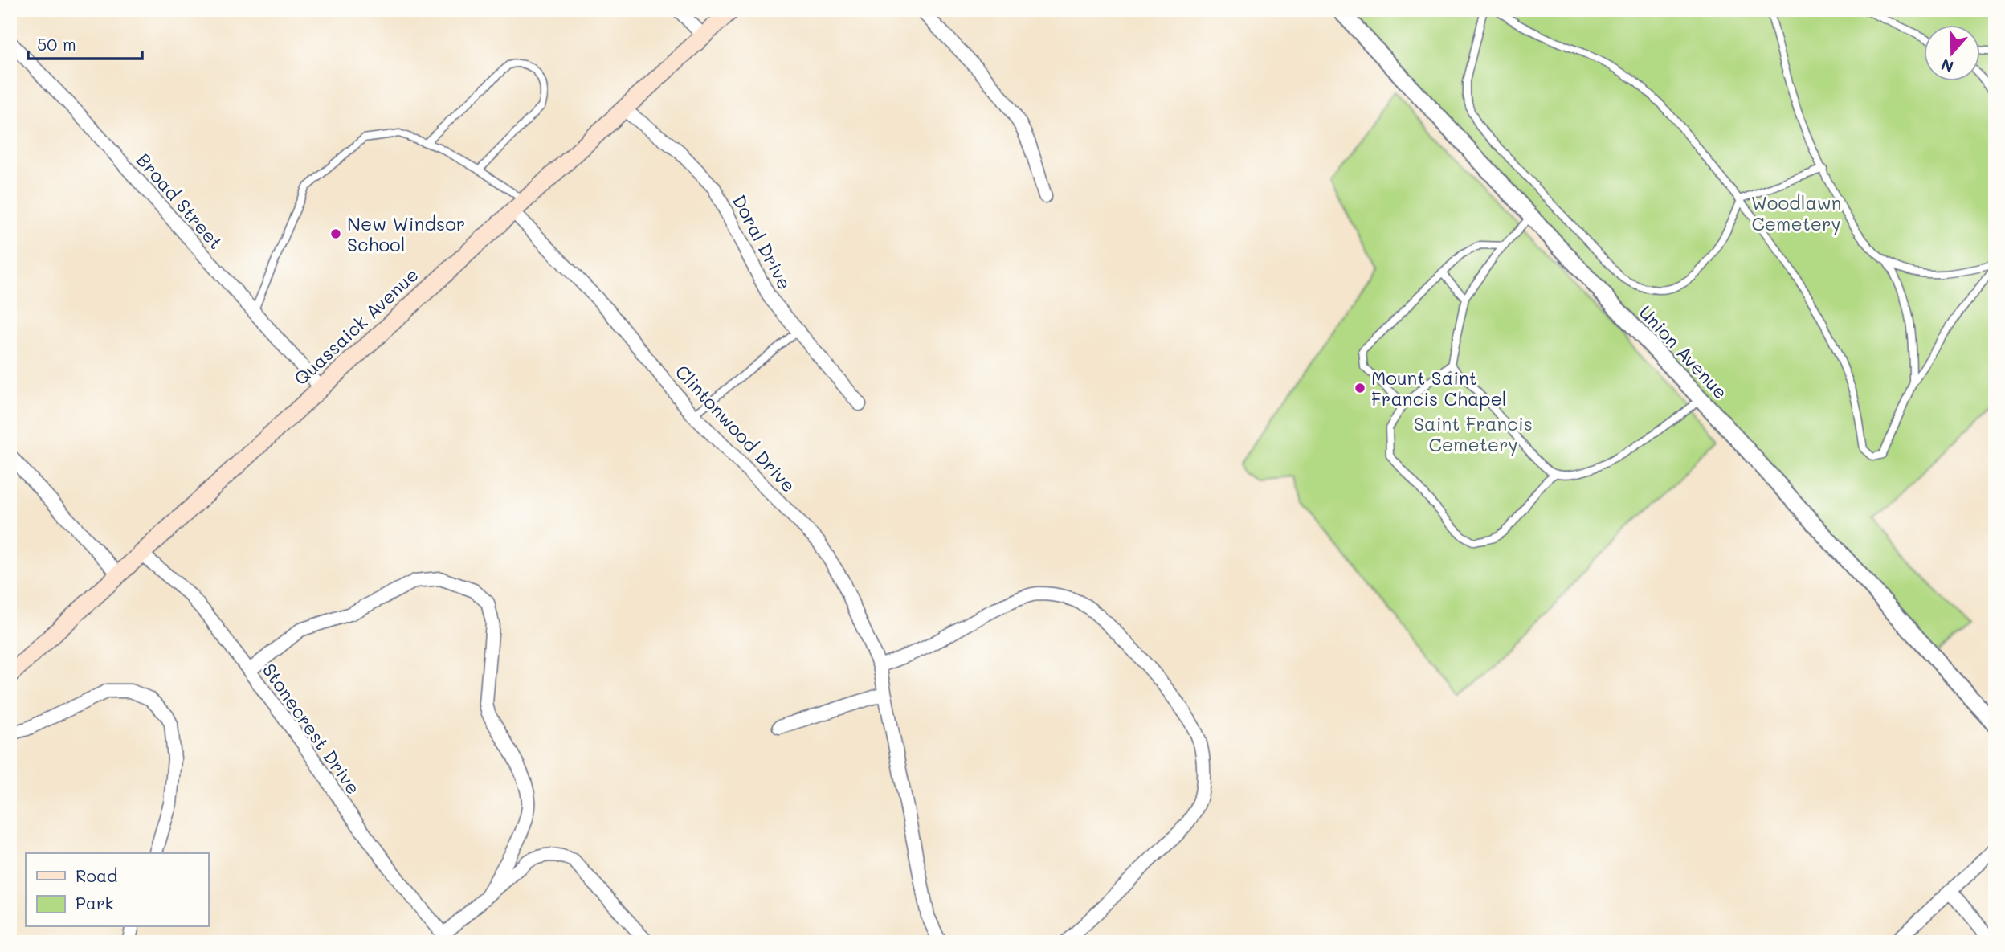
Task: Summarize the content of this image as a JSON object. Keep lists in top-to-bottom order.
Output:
{
  "streets": {
    "main road": ["Quassaick Avenue"],
    "street": [
      "Broad Street",
      "Doral Drive",
      "Union Avenue",
      "Clintonwood Drive",
      "Stonecrest Drive"
    ]
  },
  "crossings": [
    ["Broad Street", "Quassaick Avenue"],
    ["Doral Drive", "Quassaick Avenue"],
    ["Quassaick Avenue", "Clintonwood Drive"],
    ["Quassaick Avenue", "Stonecrest Drive"]
  ],
  "parks": ["Woodlawn Cemetery", "Saint Francis Cemetery"],
  "places": ["New Windsor School", "Mount Saint Francis Chapel"],
  "legend": ["Road", "Park"],
  "scale_bar": "50 m",
  "north": "bottom"
}
